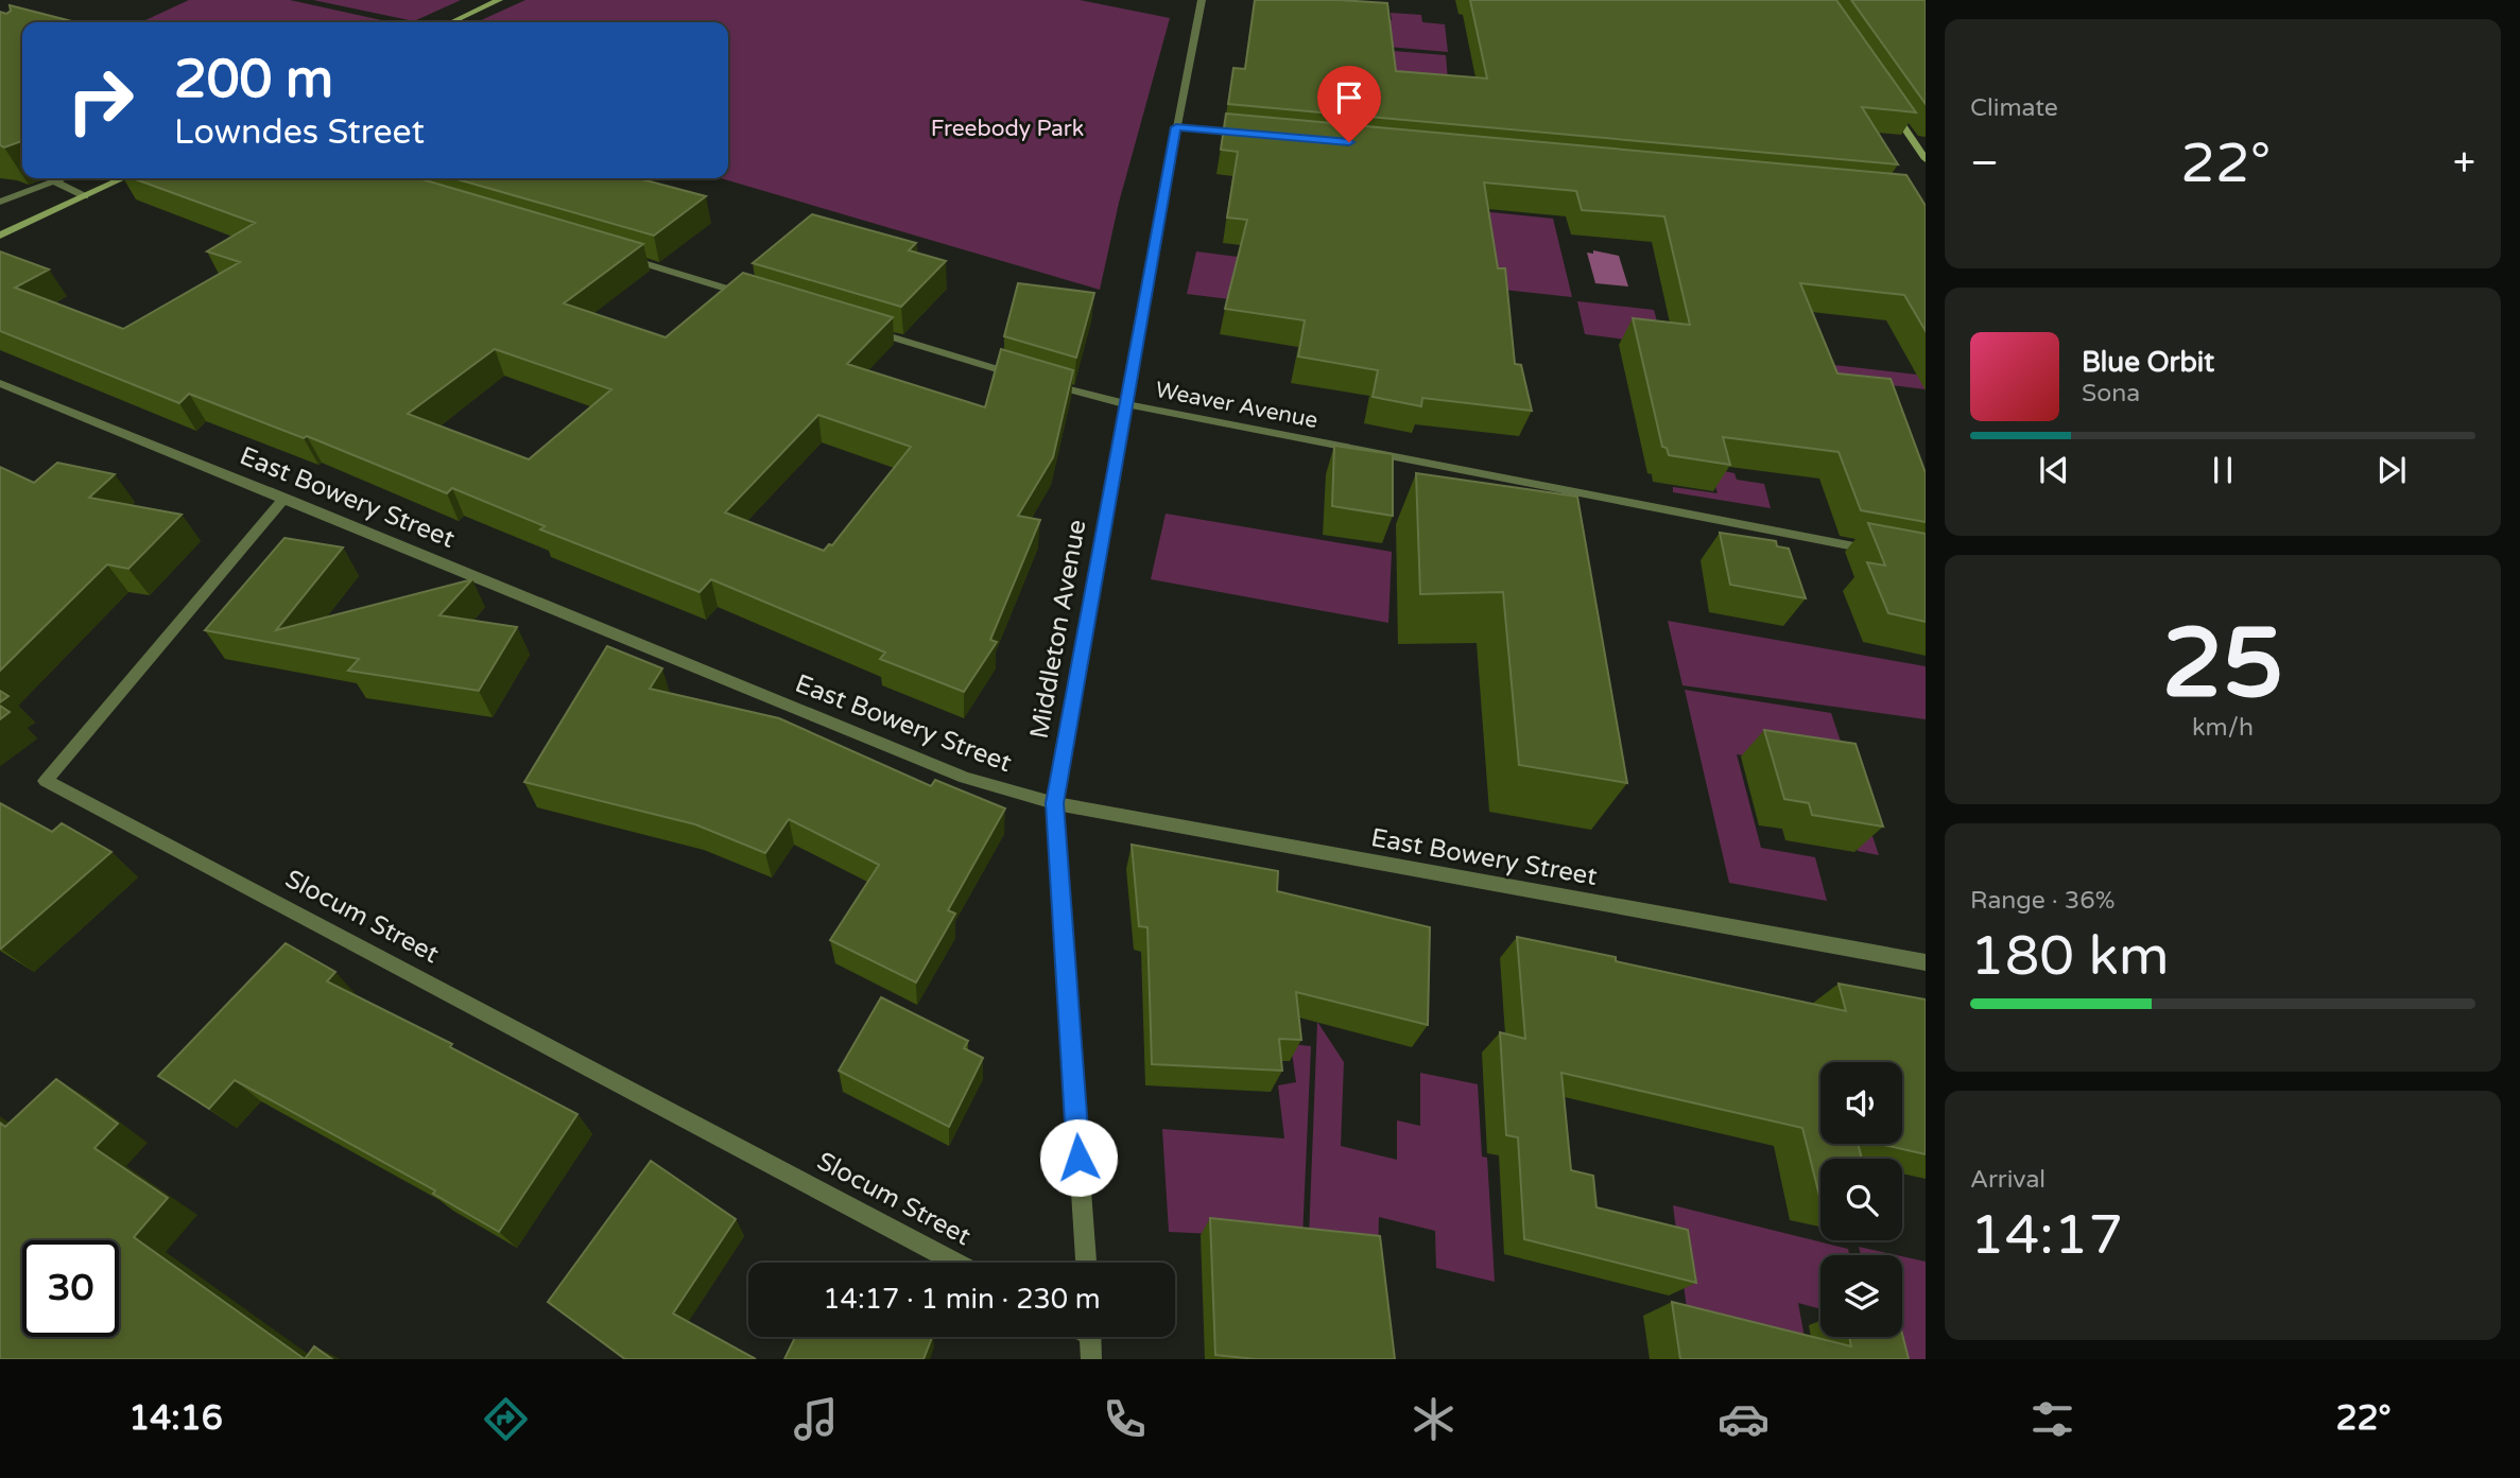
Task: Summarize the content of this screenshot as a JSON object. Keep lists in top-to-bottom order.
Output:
{
  "streets": {
    "street": [
      "Weaver Avenue",
      "East Bowery Street",
      "Middleton Avenue",
      "Slocum Street"
    ]
  },
  "crossings": [
    ["Weaver Avenue", "Middleton Avenue"],
    ["East Bowery Street", "Middleton Avenue"],
    ["East Bowery Street", "Slocum Street"]
  ],
  "parks": ["Freebody Park"],
  "page": {
    "tile": [
      "Climate",
      ["25", "km/h"],
      ["Range · 36%", "180 km"],
      ["Arrival", "14:17"]
    ],
    "turn": ["200 m", "Lowndes Street"],
    "heat": ["−", "22°", "+"],
    "song": ["Blue Orbit", "Sona"],
    "limit": "30",
    "trip": "14:17 · 1 min · 230 m",
    "tabs": ["14:16", "22°"]
  }
}
